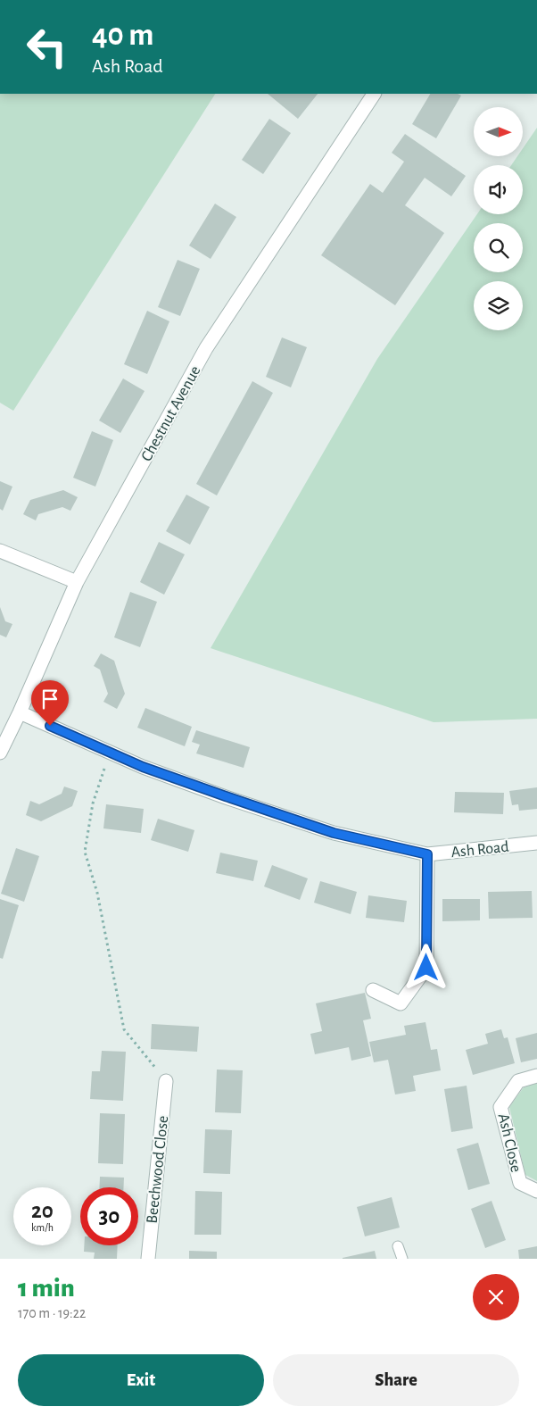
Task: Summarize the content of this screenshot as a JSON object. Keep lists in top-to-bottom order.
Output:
{
  "streets": {
    "street": [
      "Chestnut Avenue",
      "Ash Road",
      "Ash Close",
      "Beechwood Close"
    ]
  },
  "crossings": [
    ["Chestnut Avenue", "Ash Road"]
  ],
  "north": "right",
  "page": {
    "turn": ["40 m", "Ash Road"],
    "speed": "20 km/h",
    "limit": "30",
    "heading": ["1 min", "170 m · 19:22"],
    "buttons": ["Exit", "Share"]
  }
}
